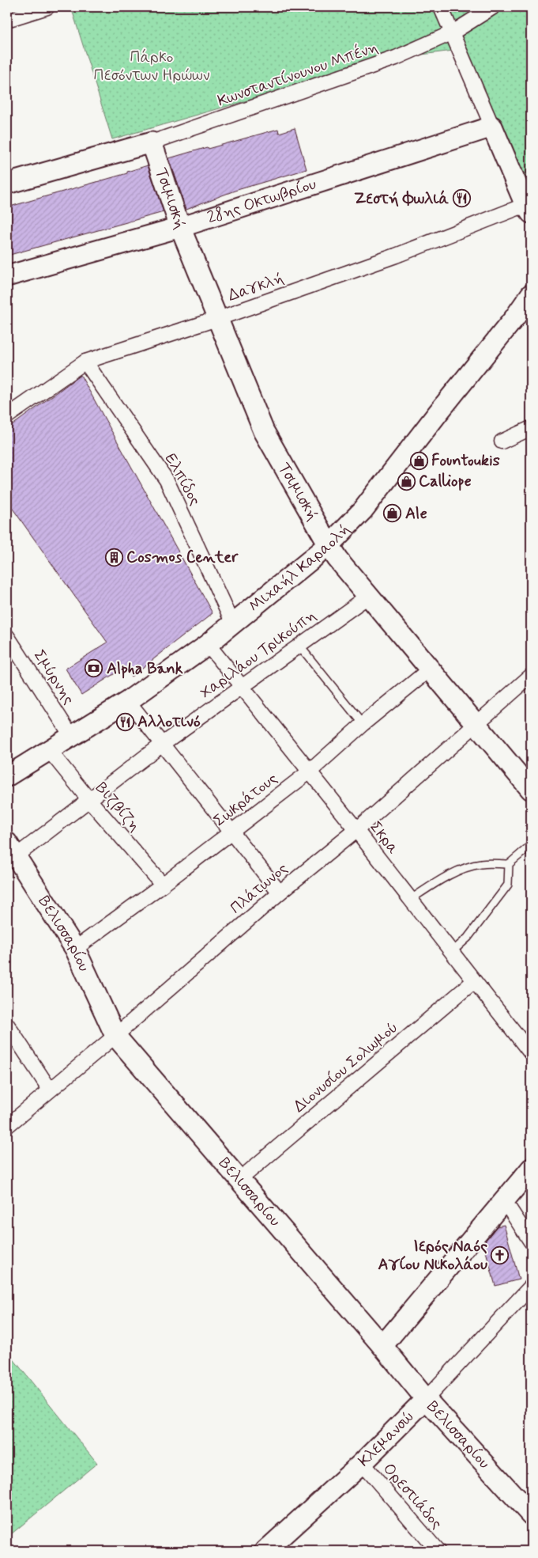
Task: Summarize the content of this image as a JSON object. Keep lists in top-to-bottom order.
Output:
{
  "streets": {
    "street": [
      "Κωνσταντίνουνου Μπένη",
      "Τσιμισκή",
      "28ης Οκτωβρίου",
      "Δαγκλή",
      "Ελπίδος",
      "Μιχαήλ Καραολή",
      "Χαριλάου Τρικούπη",
      "Σμύρνης",
      "Σωκράτους",
      "Βιζβίζη",
      "Σκρα",
      "Πλάτωνος",
      "Βελισσαρίου",
      "Διονυσίου Σολωμού",
      "Κλεμανσώ",
      "Ορεστιάδος"
    ]
  },
  "crossings": [
    ["Κωνσταντίνουνου Μπένη", "Τσιμισκή"],
    ["Τσιμισκή", "28ης Οκτωβρίου"],
    ["Τσιμισκή", "Δαγκλή"],
    ["Τσιμισκή", "Μιχαήλ Καραολή"],
    ["Τσιμισκή", "Χαριλάου Τρικούπη"],
    ["Τσιμισκή", "Σωκράτους"],
    ["Τσιμισκή", "Πλάτωνος"],
    ["Δαγκλή", "Ελπίδος"],
    ["Ελπίδος", "Μιχαήλ Καραολή"],
    ["Μιχαήλ Καραολή", "Σμύρνης"],
    ["Μιχαήλ Καραολή", "Βιζβίζη"],
    ["Μιχαήλ Καραολή", "Σκρα"],
    ["Χαριλάου Τρικούπη", "Βιζβίζη"],
    ["Χαριλάου Τρικούπη", "Σκρα"],
    ["Χαριλάου Τρικούπη", "Βελισσαρίου"],
    ["Σωκράτους", "Βιζβίζη"],
    ["Σωκράτους", "Σκρα"],
    ["Σωκράτους", "Βελισσαρίου"],
    ["Σκρα", "Πλάτωνος"],
    ["Σκρα", "Διονυσίου Σολωμού"],
    ["Πλάτωνος", "Βελισσαρίου"],
    ["Βελισσαρίου", "Διονυσίου Σολωμού"],
    ["Βελισσαρίου", "Κλεμανσώ"],
    ["Κλεμανσώ", "Ορεστιάδος"]
  ],
  "parks": ["Πάρκο Πεσόντων Ηρώων"],
  "places": {
    "restaurant": ["Ζεστή Φωλιά", "Αλλοτινό"],
    "shop": ["Fountoukis", "Calliope", "Ale"],
    "building": ["Cosmos Center"],
    "bank": ["Alpha Bank"],
    "church": ["Ιερός Ναός Αγίου Νικολάου"]
  }
}
